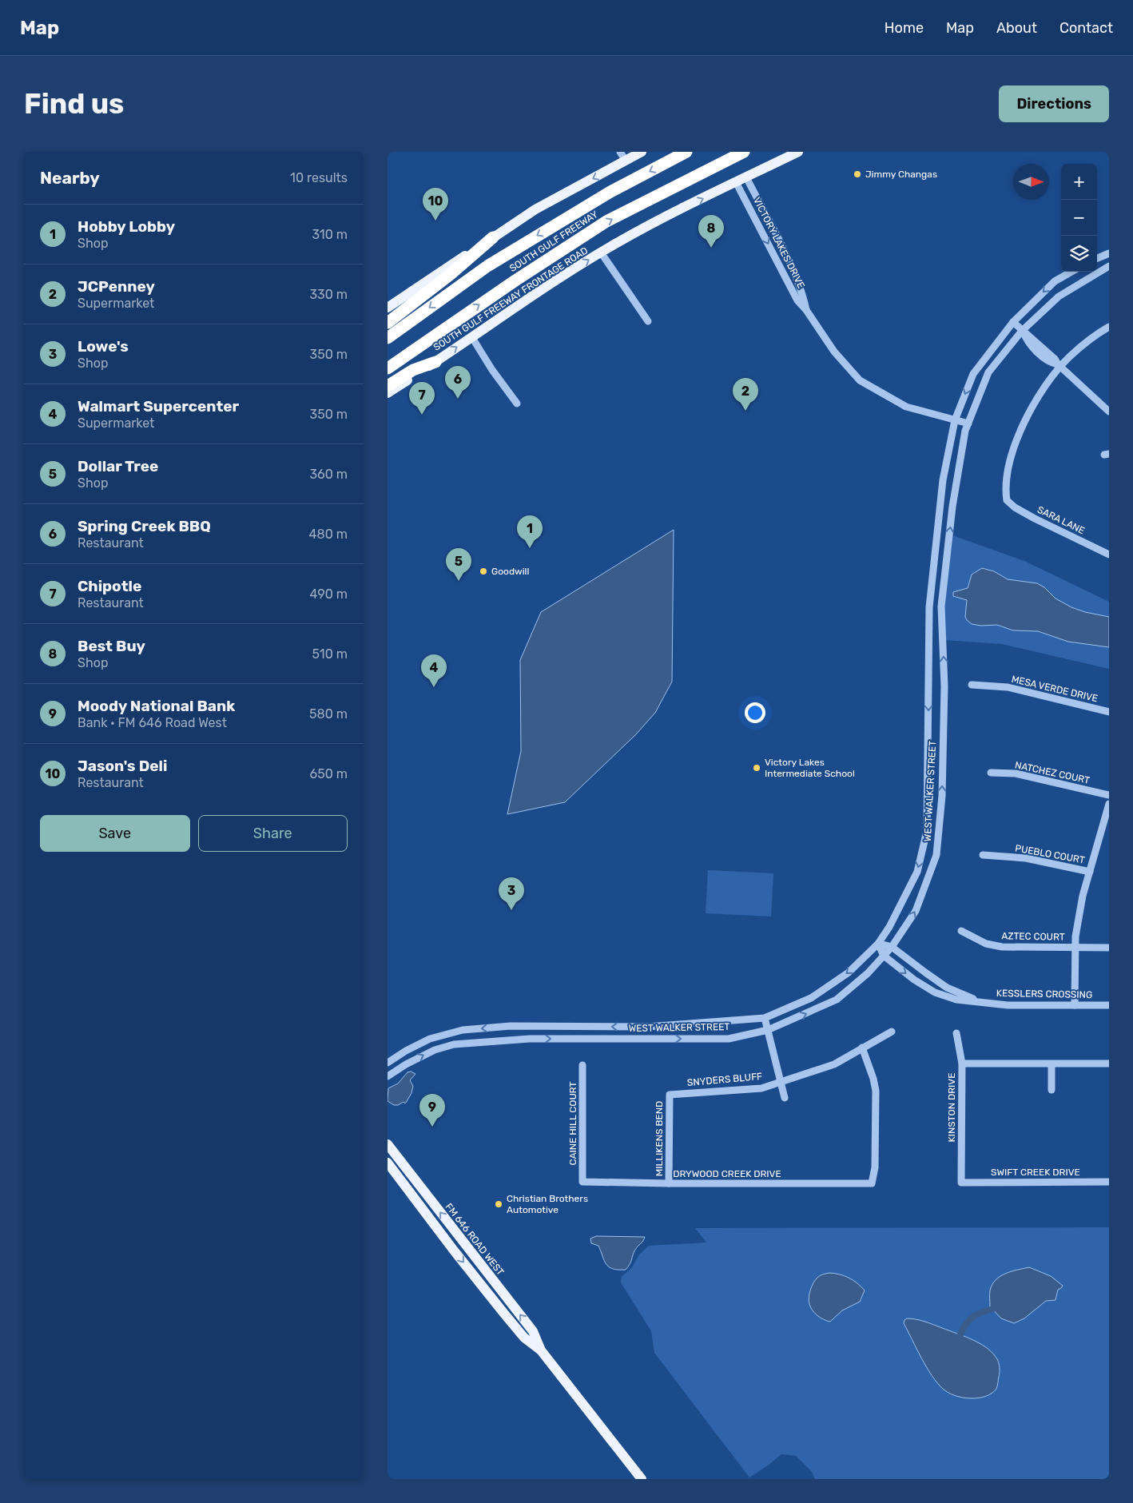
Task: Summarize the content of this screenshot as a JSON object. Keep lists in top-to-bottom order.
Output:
{
  "streets": {
    "highway": ["SOUTH GULF FREEWAY"],
    "main road": ["SOUTH GULF FREEWAY FRONTAGE ROAD", "FM 646 ROAD WEST"],
    "street": [
      "VICTORY LAKES DRIVE",
      "SARA LANE",
      "MESA VERDE DRIVE",
      "NATCHEZ COURT",
      "WEST WALKER STREET",
      "PUEBLO COURT",
      "AZTEC COURT",
      "KESSLERS CROSSING",
      "SNYDERS BLUFF",
      "KINSTON DRIVE",
      "CAINE HILL COURT",
      "MILLIKENS BEND",
      "SWIFT CREEK DRIVE",
      "DRYWOOD CREEK DRIVE"
    ]
  },
  "crossings": [
    ["VICTORY LAKES DRIVE", "SOUTH GULF FREEWAY FRONTAGE ROAD"],
    ["VICTORY LAKES DRIVE", "WEST WALKER STREET"],
    ["WEST WALKER STREET", "KESSLERS CROSSING"],
    ["SNYDERS BLUFF", "MILLIKENS BEND"],
    ["SNYDERS BLUFF", "DRYWOOD CREEK DRIVE"],
    ["KINSTON DRIVE", "SWIFT CREEK DRIVE"],
    ["CAINE HILL COURT", "DRYWOOD CREEK DRIVE"],
    ["MILLIKENS BEND", "DRYWOOD CREEK DRIVE"]
  ],
  "places": [
    "Jimmy Changas",
    "Goodwill",
    "Victory Lakes Intermediate School",
    "Christian Brothers Automotive"
  ],
  "north": "right",
  "page": {
    "header": "Map",
    "nav": [
      "Home",
      "Map",
      "About",
      "Contact"
    ],
    "buttons": [
      "Directions",
      ["Save", "Share"]
    ],
    "title": "Find us",
    "heading": ["Nearby", "10 results"],
    "map_buttons": ["+", "−"],
    "pins": [
      "10",
      "8",
      "6",
      "2",
      "7",
      "1",
      "5",
      "4",
      "3",
      "9"
    ],
    "list": [
      {
        "mark": "1",
        "name": "Hobby Lobby",
        "note": "Shop",
        "value": "310 m"
      },
      {
        "mark": "2",
        "name": "JCPenney",
        "note": "Supermarket",
        "value": "330 m"
      },
      {
        "mark": "3",
        "name": "Lowe's",
        "note": "Shop",
        "value": "350 m"
      },
      {
        "mark": "4",
        "name": "Walmart Supercenter",
        "note": "Supermarket",
        "value": "350 m"
      },
      {
        "mark": "5",
        "name": "Dollar Tree",
        "note": "Shop",
        "value": "360 m"
      },
      {
        "mark": "6",
        "name": "Spring Creek BBQ",
        "note": "Restaurant",
        "value": "480 m"
      },
      {
        "mark": "7",
        "name": "Chipotle",
        "note": "Restaurant",
        "value": "490 m"
      },
      {
        "mark": "8",
        "name": "Best Buy",
        "note": "Shop",
        "value": "510 m"
      },
      {
        "mark": "9",
        "name": "Moody National Bank",
        "note": "Bank · FM 646 Road West",
        "value": "580 m"
      },
      {
        "mark": "10",
        "name": "Jason's Deli",
        "note": "Restaurant",
        "value": "650 m"
      }
    ]
  }
}
